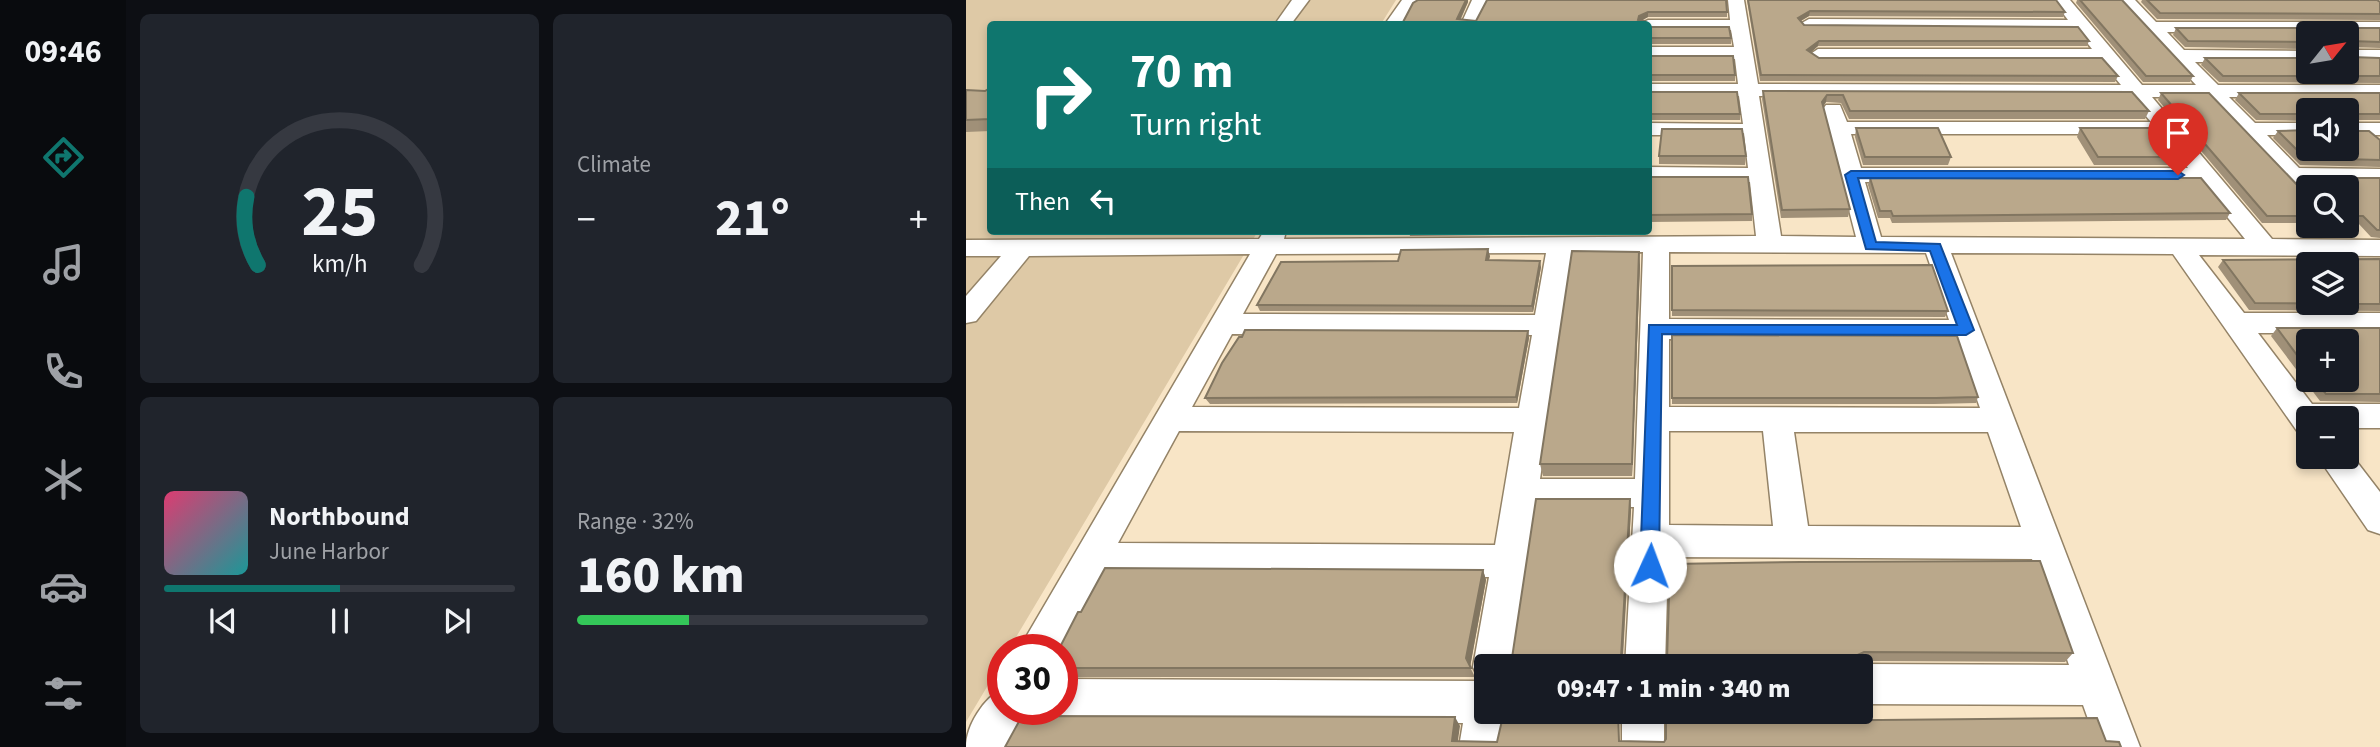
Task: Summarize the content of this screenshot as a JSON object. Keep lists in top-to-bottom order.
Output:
{
  "north": "top right",
  "page": {
    "tabs": "09:46",
    "tile": [
      "Climate",
      ["Range · 32%", "160 km"]
    ],
    "map_buttons": ["+", "−"],
    "turn": ["70 m", "Turn right"],
    "then": "Then",
    "heat": ["−", "21°", "+"],
    "song": ["Northbound", "June Harbor"],
    "limit": "30",
    "trip": "09:47 · 1 min · 340 m",
    "gauge": ["25", "km/h"]
  }
}
